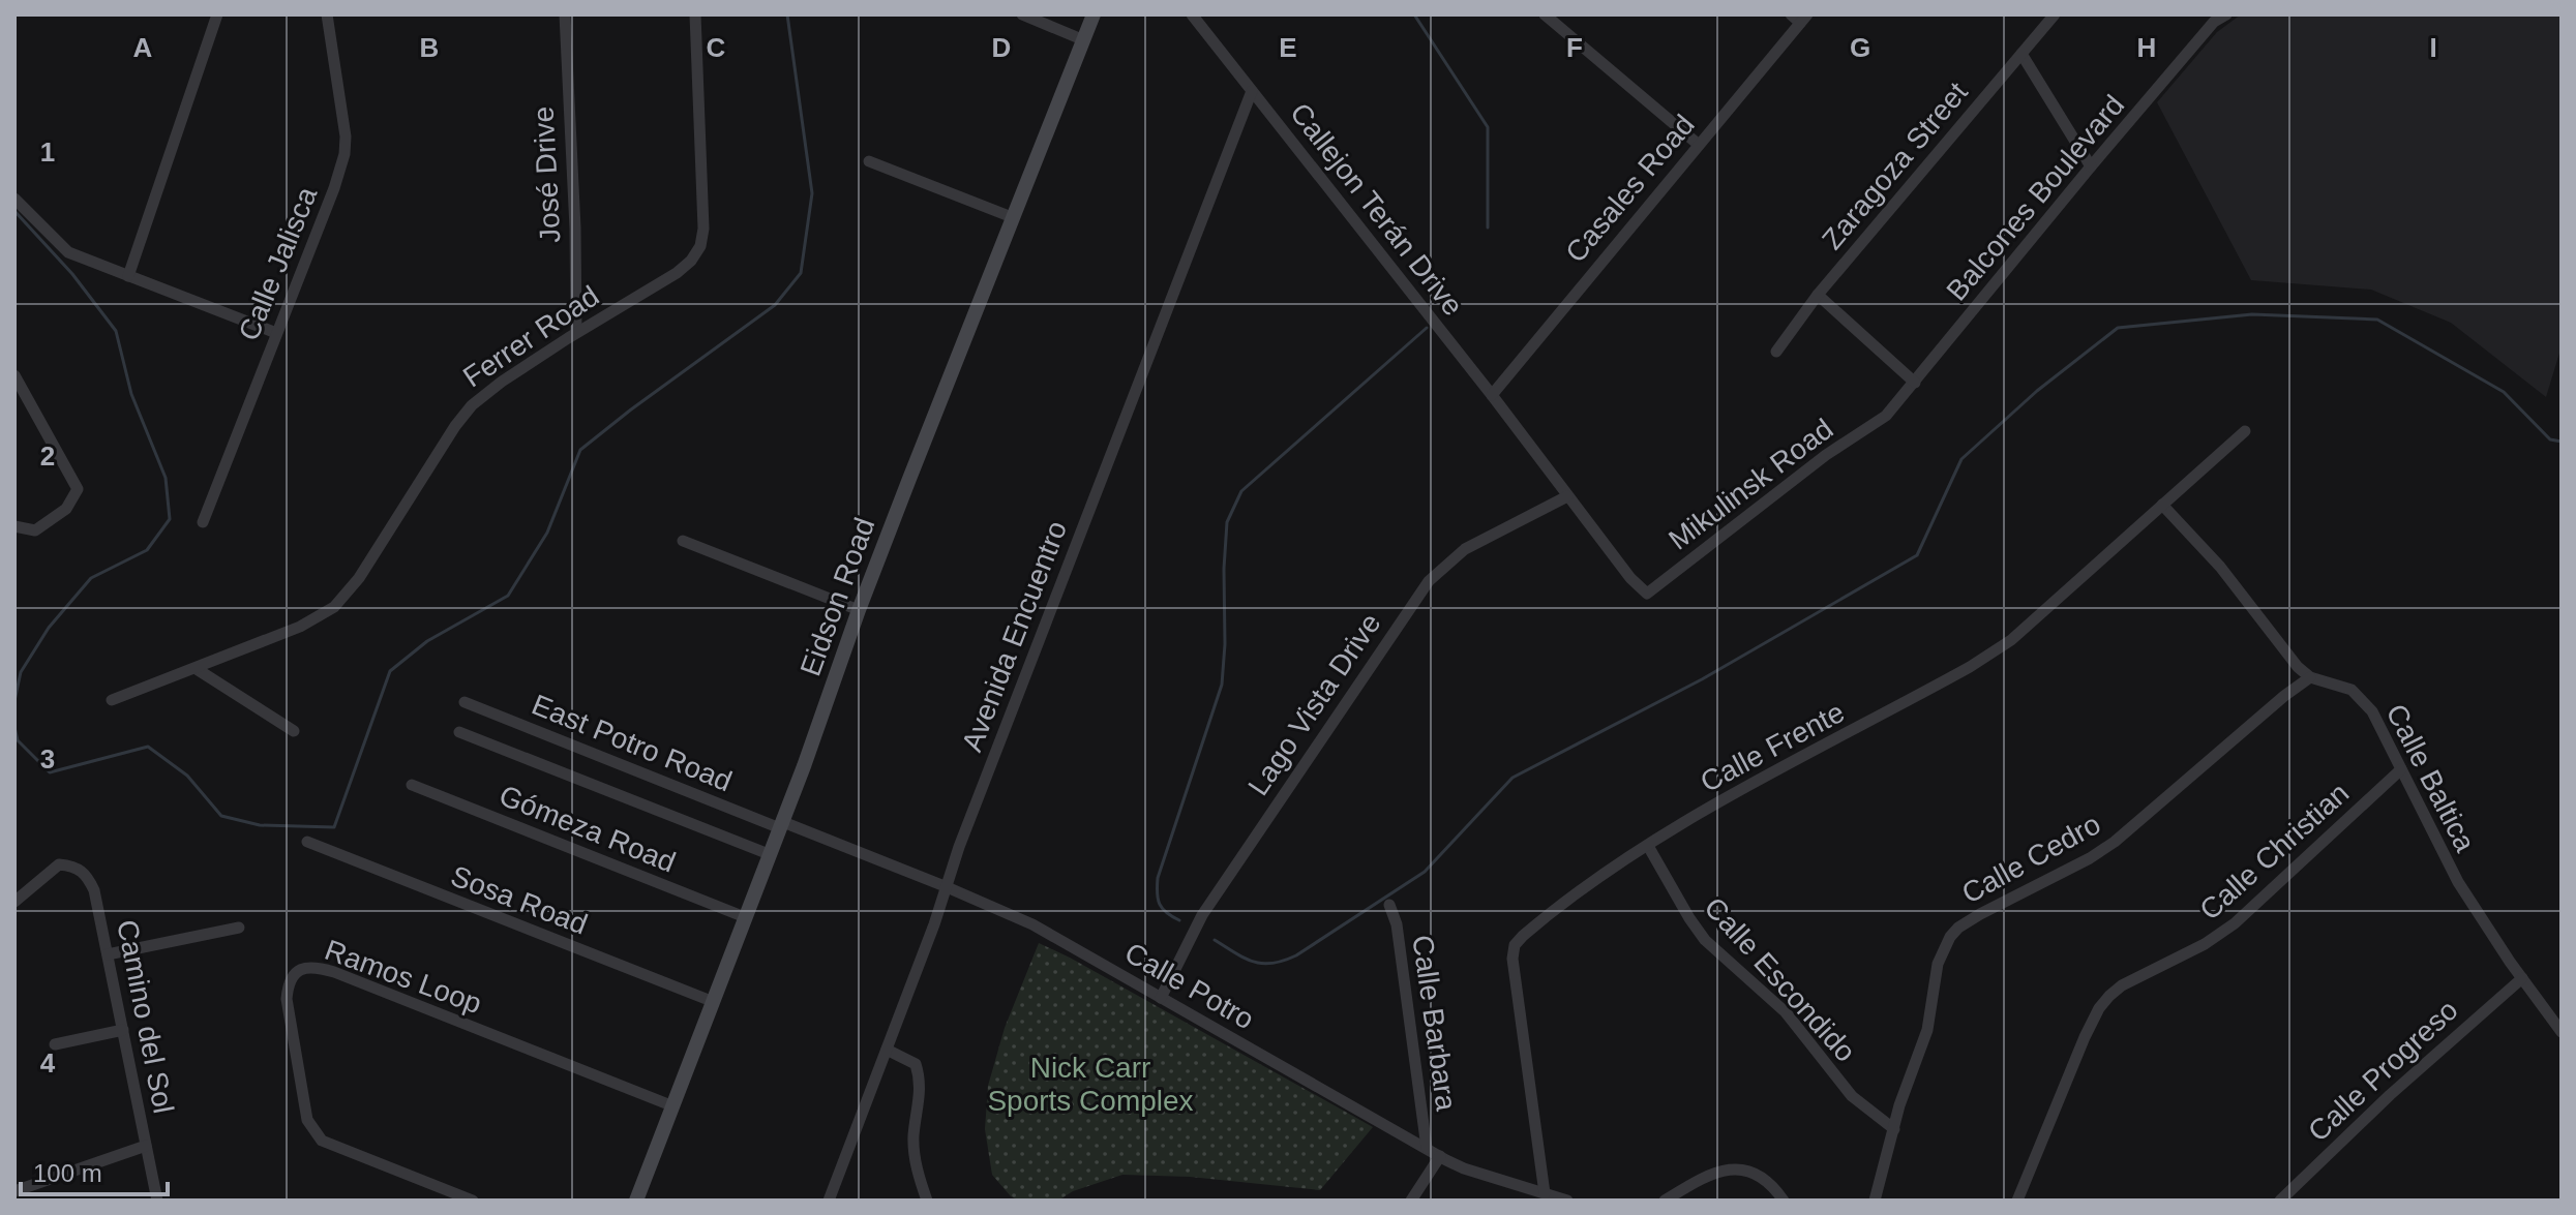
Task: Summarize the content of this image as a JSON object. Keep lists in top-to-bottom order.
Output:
{
  "streets": {
    "street": [
      "Zaragoza Street",
      "José Drive",
      "Casales Road",
      "Balcones Boulevard",
      "Callejon Terán Drive",
      "Calle Jalisca",
      "Ferrer Road",
      "Mikulinsk Road",
      "Eidson Road",
      "Avenida Encuentro",
      "Lago Vista Drive",
      "East Potro Road",
      "Calle Frente",
      "Calle Baltica",
      "Gómeza Road",
      "Calle Christian",
      "Calle Cedro",
      "Sosa Road",
      "Ramos Loop",
      "Calle Escondido",
      "Calle Potro",
      "Camino del Sol",
      "Calle Barbara",
      "Calle Progreso"
    ]
  },
  "crossings": [
    ["José Drive", "Ferrer Road"],
    ["Casales Road", "Callejon Terán Drive"],
    ["Balcones Boulevard", "Mikulinsk Road"],
    ["Callejon Terán Drive", "Mikulinsk Road"],
    ["Callejon Terán Drive", "Avenida Encuentro"],
    ["Callejon Terán Drive", "Lago Vista Drive"],
    ["Eidson Road", "East Potro Road"],
    ["Eidson Road", "Gómeza Road"],
    ["Eidson Road", "Sosa Road"],
    ["Eidson Road", "Ramos Loop"],
    ["Eidson Road", "Calle Potro"],
    ["Avenida Encuentro", "Calle Potro"],
    ["Lago Vista Drive", "Calle Potro"],
    ["East Potro Road", "Calle Potro"],
    ["Calle Frente", "Calle Escondido"],
    ["Calle Frente", "Calle Potro"],
    ["Calle Baltica", "Calle Christian"],
    ["Calle Baltica", "Calle Cedro"],
    ["Calle Baltica", "Calle Progreso"],
    ["Calle Cedro", "Calle Escondido"],
    ["Calle Potro", "Calle Barbara"]
  ],
  "parks": ["Nick Carr Sports Complex"],
  "scale_bar": "100 m",
  "grid": {
    "columns": [
      "A",
      "B",
      "C",
      "D",
      "E",
      "F",
      "G",
      "H",
      "I"
    ],
    "rows": [
      "1",
      "2",
      "3",
      "4"
    ]
  }
}
